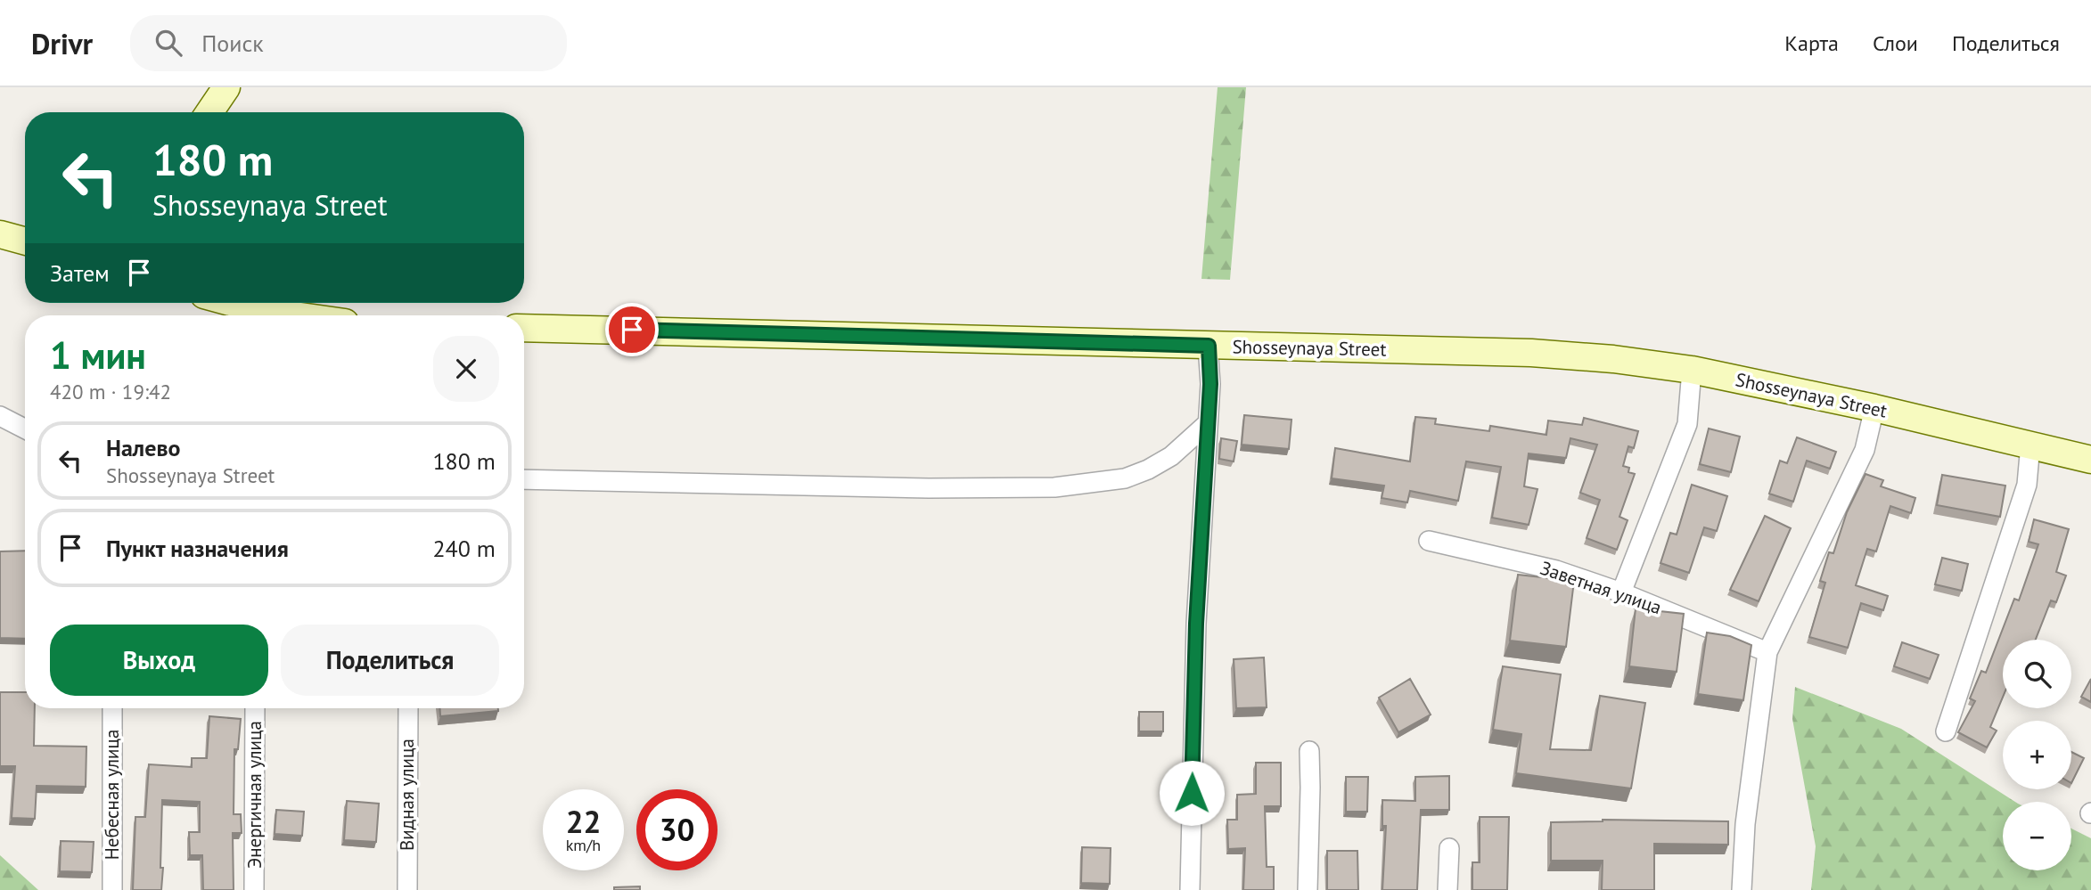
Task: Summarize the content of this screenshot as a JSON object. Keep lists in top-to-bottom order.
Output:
{
  "streets": {
    "street": [
      "Shosseynaya Street",
      "Заветная улица",
      "Небесная улица",
      "Энергичная улица",
      "Видная улица"
    ]
  },
  "page": {
    "header": "Drivr",
    "search": "Поиск",
    "nav": ["Карта", "Слои", "Поделиться"],
    "turn": ["180 m", "Shosseynaya Street"],
    "then": "Затем",
    "heading": ["1 мин", "420 m · 19:42"],
    "list": [
      {
        "name": "Налево",
        "note": "Shosseynaya Street",
        "value": "180 m"
      },
      {
        "name": "Пункт назначения",
        "value": "240 m"
      }
    ],
    "buttons": ["Выход", "Поделиться"],
    "map_buttons": ["+", "−"],
    "speed": "22 km/h",
    "limit": "30"
  }
}
